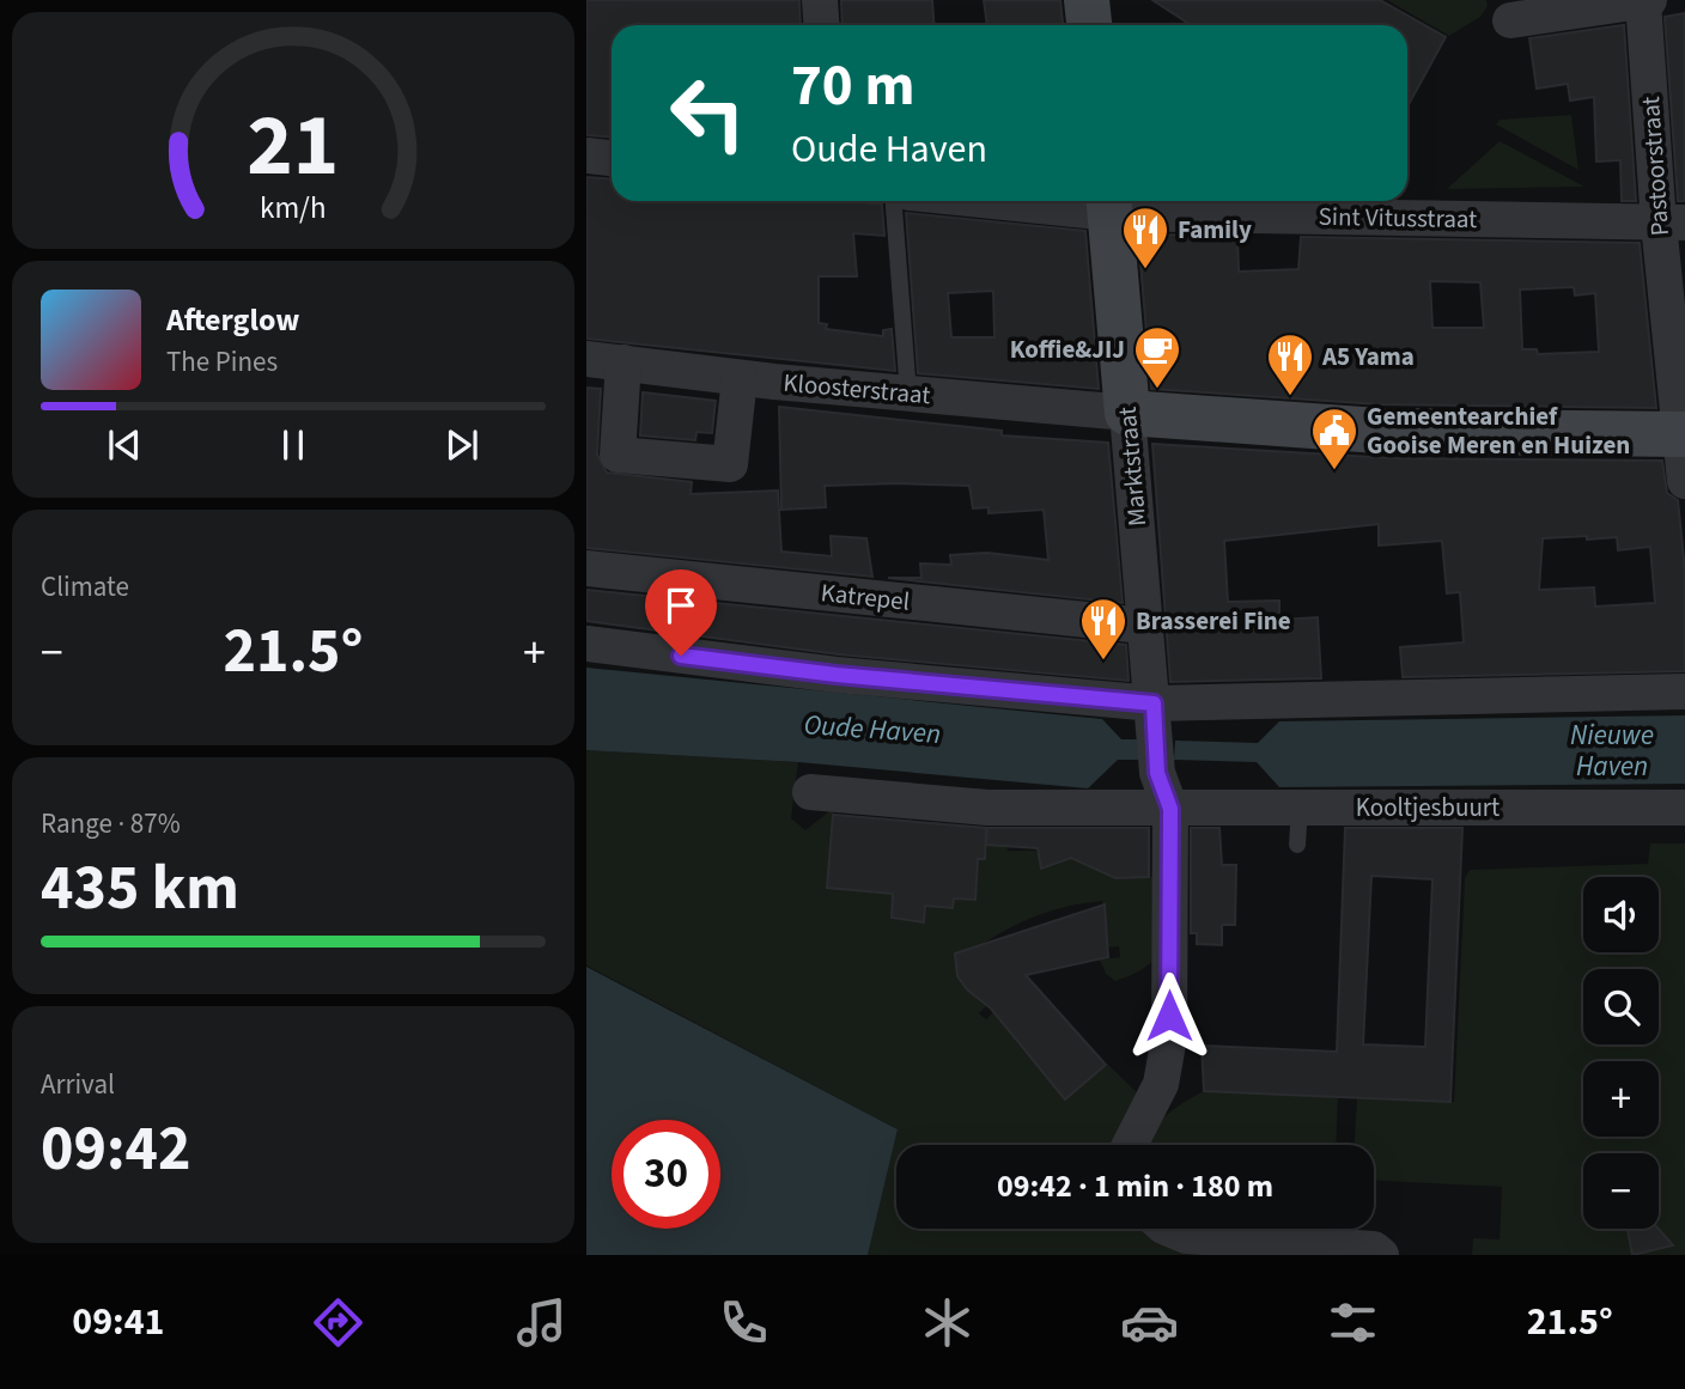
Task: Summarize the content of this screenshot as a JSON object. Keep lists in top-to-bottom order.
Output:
{
  "streets": {
    "street": [
      "Pastoorstraat",
      "Sint Vitusstraat",
      "Kloosterstraat",
      "Marktstraat",
      "Katrepel",
      "Kooltjesbuurt"
    ]
  },
  "crossings": [
    ["Pastoorstraat", "Sint Vitusstraat"],
    ["Sint Vitusstraat", "Marktstraat"],
    ["Kloosterstraat", "Marktstraat"],
    ["Marktstraat", "Katrepel"],
    ["Marktstraat", "Kooltjesbuurt"]
  ],
  "water": ["Oude Haven", "Nieuwe Haven"],
  "places": {
    "restaurant": ["Family", "A5 Yama", "Brasserei Fine"],
    "cafe": ["Koffie&JIJ"],
    "public building": ["Gemeentearchief Gooise Meren en Huizen"]
  },
  "page": {
    "turn": ["70 m", "Oude Haven"],
    "song": ["Afterglow", "The Pines"],
    "tile": [
      "Climate",
      ["Range · 87%", "435 km"],
      ["Arrival", "09:42"]
    ],
    "heat": ["−", "21.5°", "+"],
    "map_buttons": ["+", "−"],
    "limit": "30",
    "trip": "09:42 · 1 min · 180 m",
    "tabs": ["09:41", "21.5°"],
    "gauge": ["21", "km/h"]
  }
}
